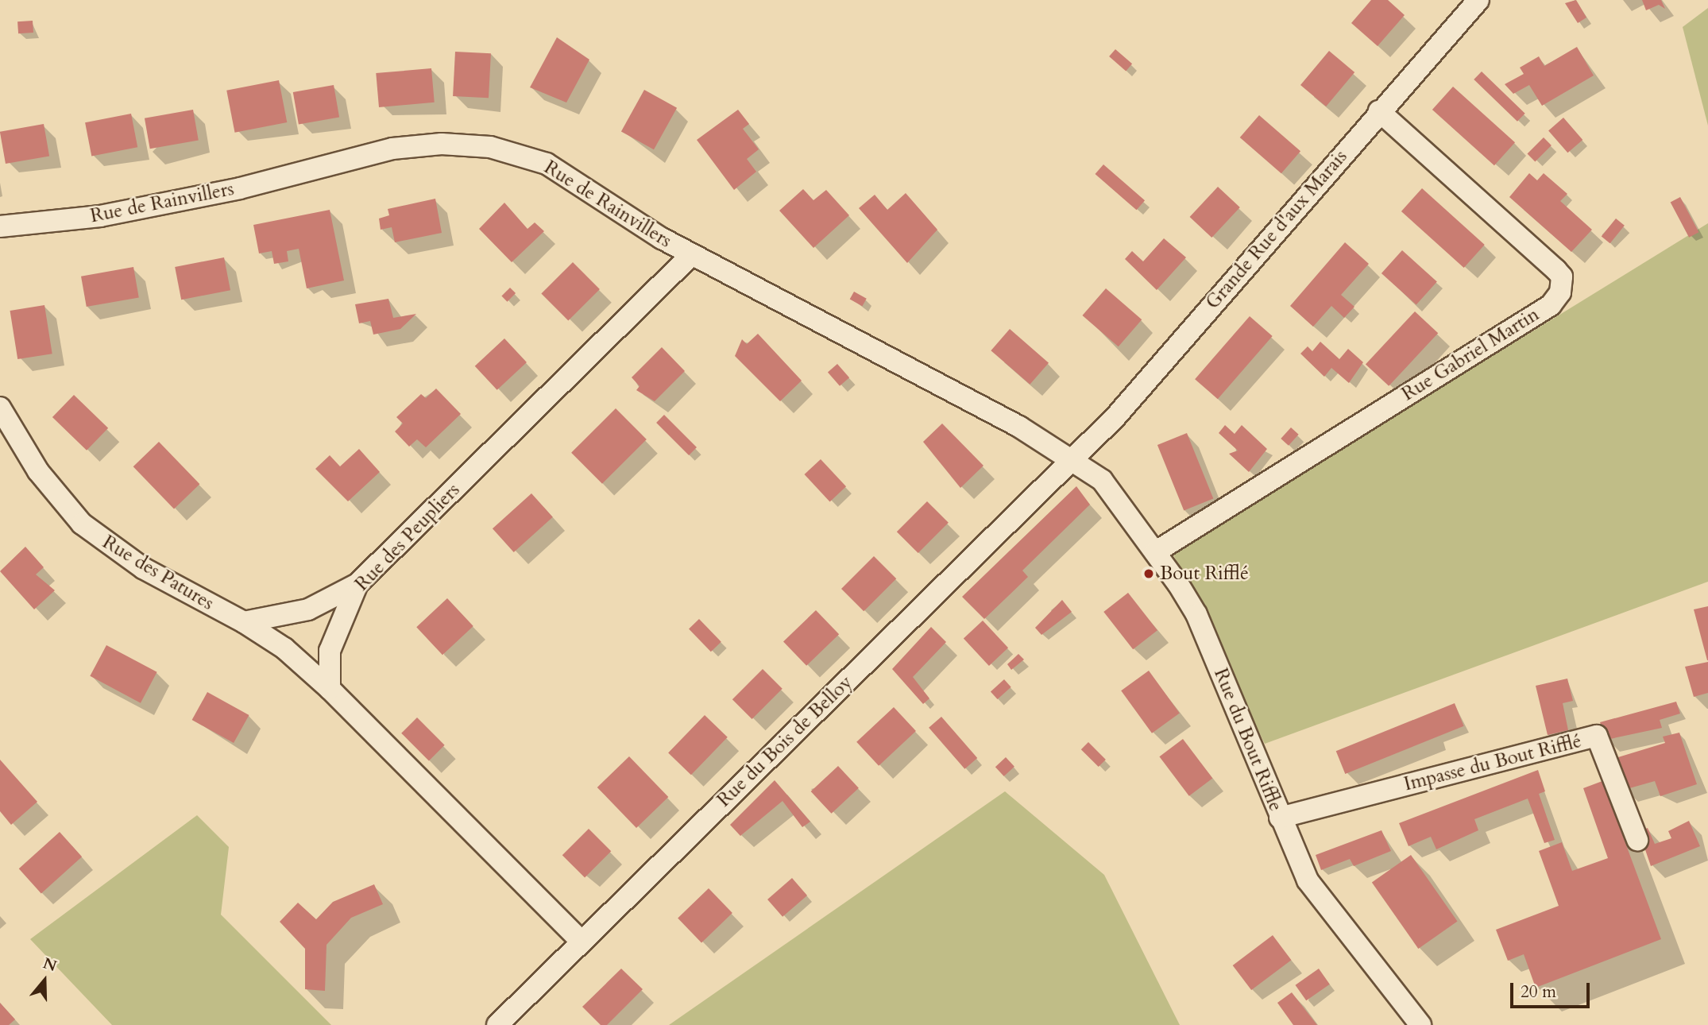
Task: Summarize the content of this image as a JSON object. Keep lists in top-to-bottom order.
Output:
{
  "streets": {
    "street": [
      "Rue de Rainvillers",
      "Grande Rue d'aux Marais",
      "Rue Gabriel Martin",
      "Rue des Peupliers",
      "Rue des Patures",
      "Rue du Bout Riffle",
      "Rue du Bois de Belloy",
      "Impasse du Bout Rifflé"
    ]
  },
  "crossings": [
    ["Rue de Rainvillers", "Grande Rue d'aux Marais"],
    ["Rue de Rainvillers", "Rue des Peupliers"],
    ["Rue de Rainvillers", "Rue du Bout Riffle"],
    ["Rue de Rainvillers", "Rue du Bois de Belloy"],
    ["Grande Rue d'aux Marais", "Rue Gabriel Martin"],
    ["Grande Rue d'aux Marais", "Rue du Bout Riffle"],
    ["Grande Rue d'aux Marais", "Rue du Bois de Belloy"],
    ["Rue Gabriel Martin", "Rue du Bout Riffle"],
    ["Rue des Peupliers", "Rue des Patures"],
    ["Rue du Bout Riffle", "Rue du Bois de Belloy"],
    ["Rue du Bout Riffle", "Impasse du Bout Rifflé"]
  ],
  "places": ["Bout Rifflé"],
  "scale_bar": "20 m",
  "north": "top"
}
